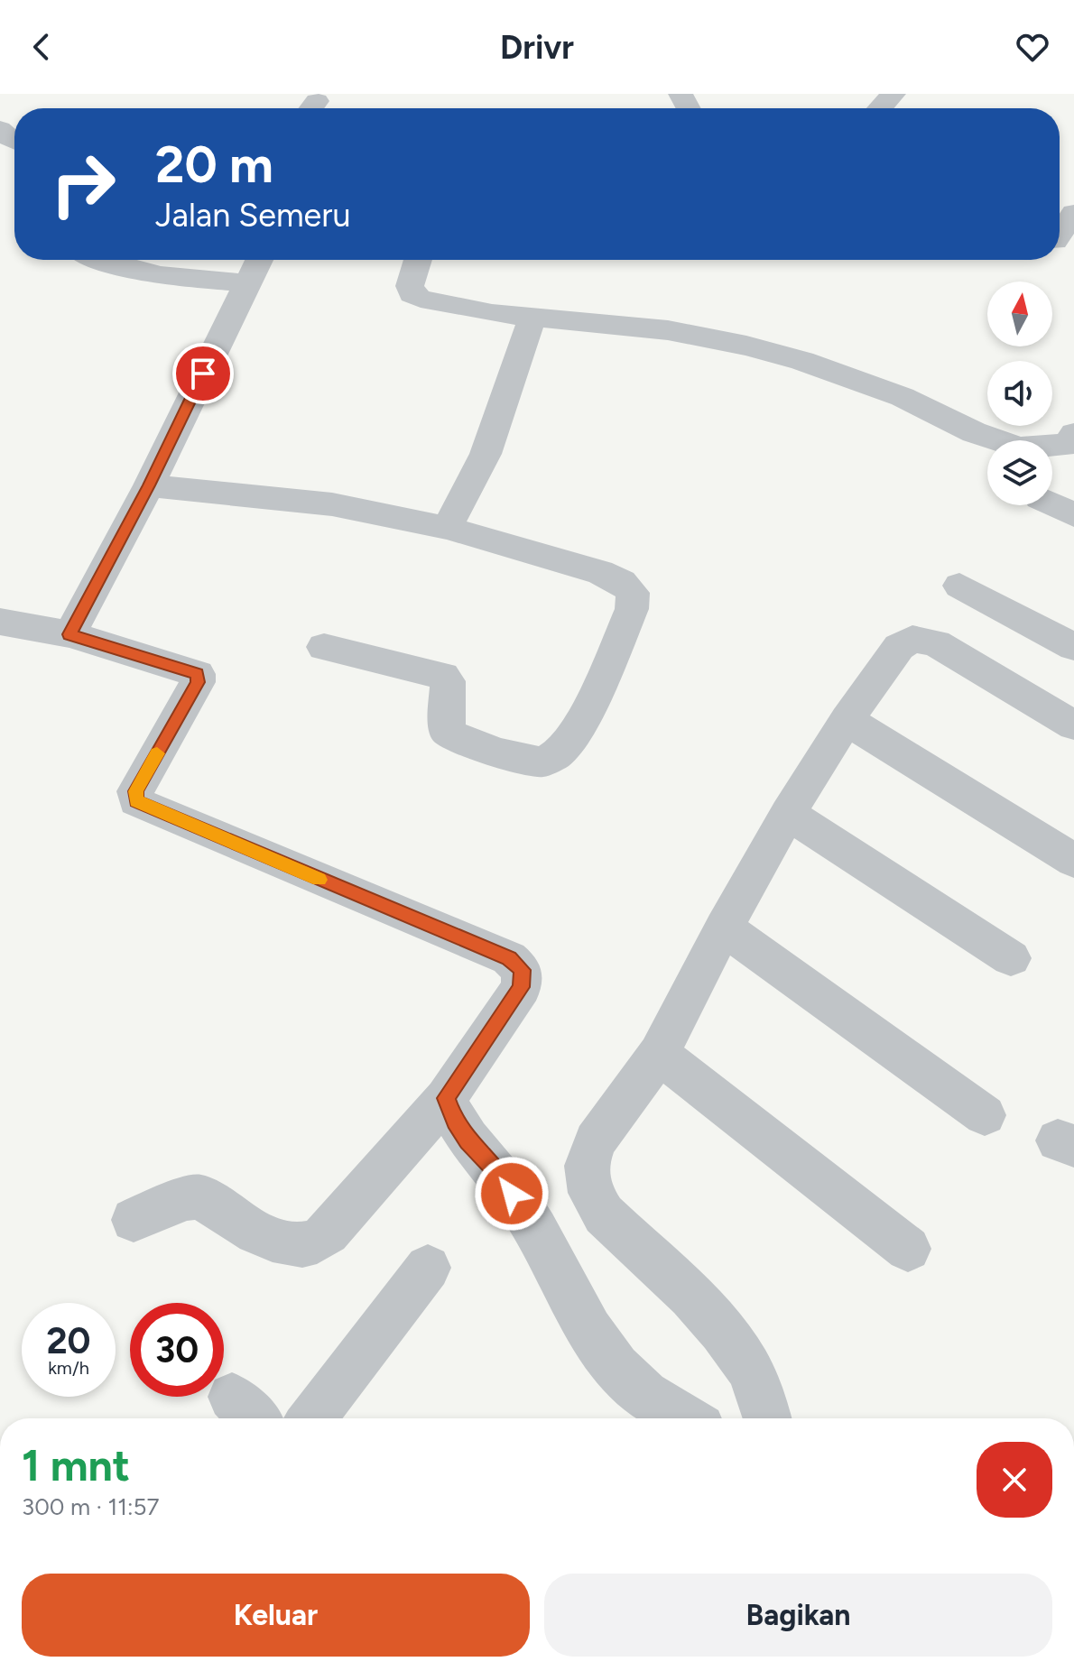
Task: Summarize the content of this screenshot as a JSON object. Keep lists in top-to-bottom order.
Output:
{
  "north": "top",
  "page": {
    "header": "Drivr",
    "turn": ["20 m", "Jalan Semeru"],
    "speed": "20 km/h",
    "limit": "30",
    "heading": ["1 mnt", "300 m · 11:57"],
    "buttons": ["Keluar", "Bagikan"]
  }
}
